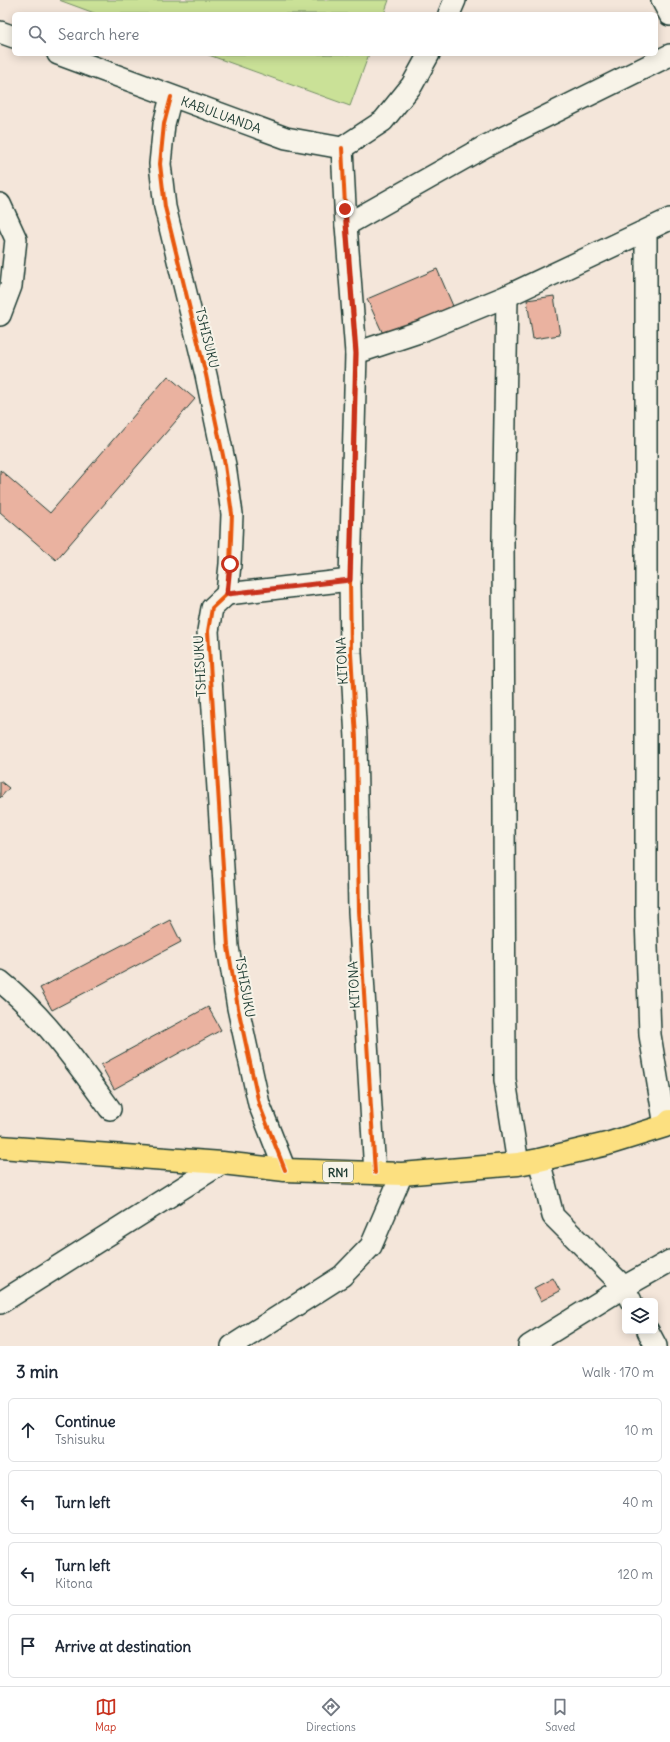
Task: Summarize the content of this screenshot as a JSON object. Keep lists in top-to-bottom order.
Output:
{
  "streets": {
    "highway": ["RN1"],
    "street": ["KABULUANDA", "TSHISUKU", "KITONA"]
  },
  "crossings": [
    ["KABULUANDA", "TSHISUKU"],
    ["KABULUANDA", "KITONA"],
    ["TSHISUKU", "RN1"],
    ["KITONA", "RN1"]
  ],
  "page": {
    "search": "Search here",
    "heading": ["3 min", "Walk · 170 m"],
    "list": [
      ["Continue", "Tshisuku", "10 m"],
      ["Turn left", "40 m"],
      ["Turn left", "Kitona", "120 m"],
      "Arrive at destination"
    ],
    "nav": ["Map", "Directions", "Saved"]
  }
}
